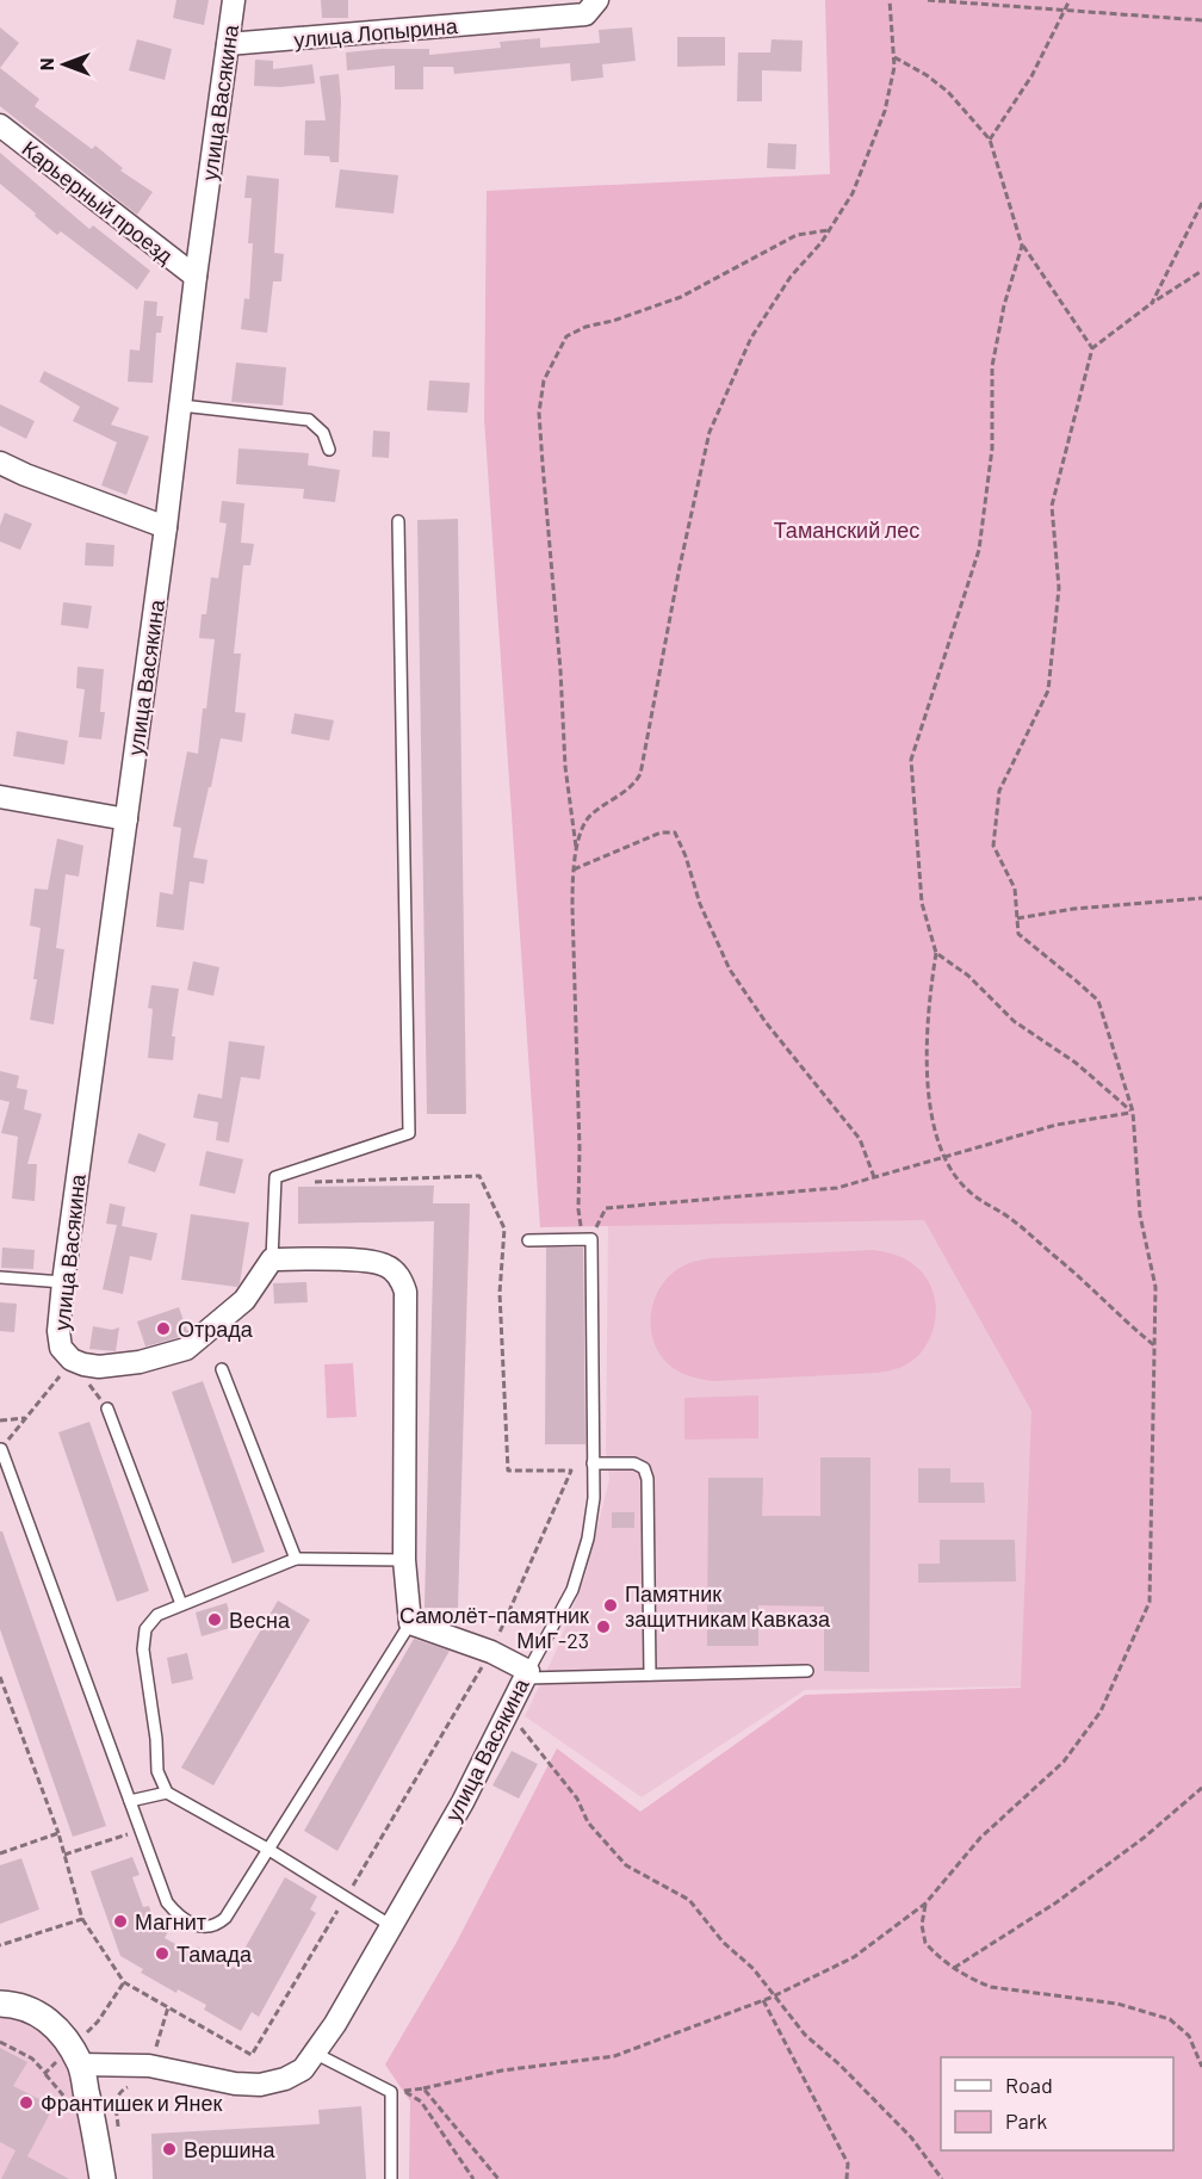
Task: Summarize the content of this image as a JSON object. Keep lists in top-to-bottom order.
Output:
{
  "streets": {
    "street": ["улица Лопырина", "улица Васякина", "Карьерный проезд"]
  },
  "crossings": [
    ["улица Лопырина", "улица Васякина"],
    ["улица Васякина", "Карьерный проезд"]
  ],
  "parks": ["Таманский лес"],
  "places": [
    "Отрада",
    "Памятник защитникам Кавказа",
    "Весна",
    "Самолёт-памятник МиГ-23",
    "Магнит",
    "Тамада",
    "Франтишек и Янек",
    "Вершина"
  ],
  "legend": ["Road", "Park"],
  "north": "left"
}
